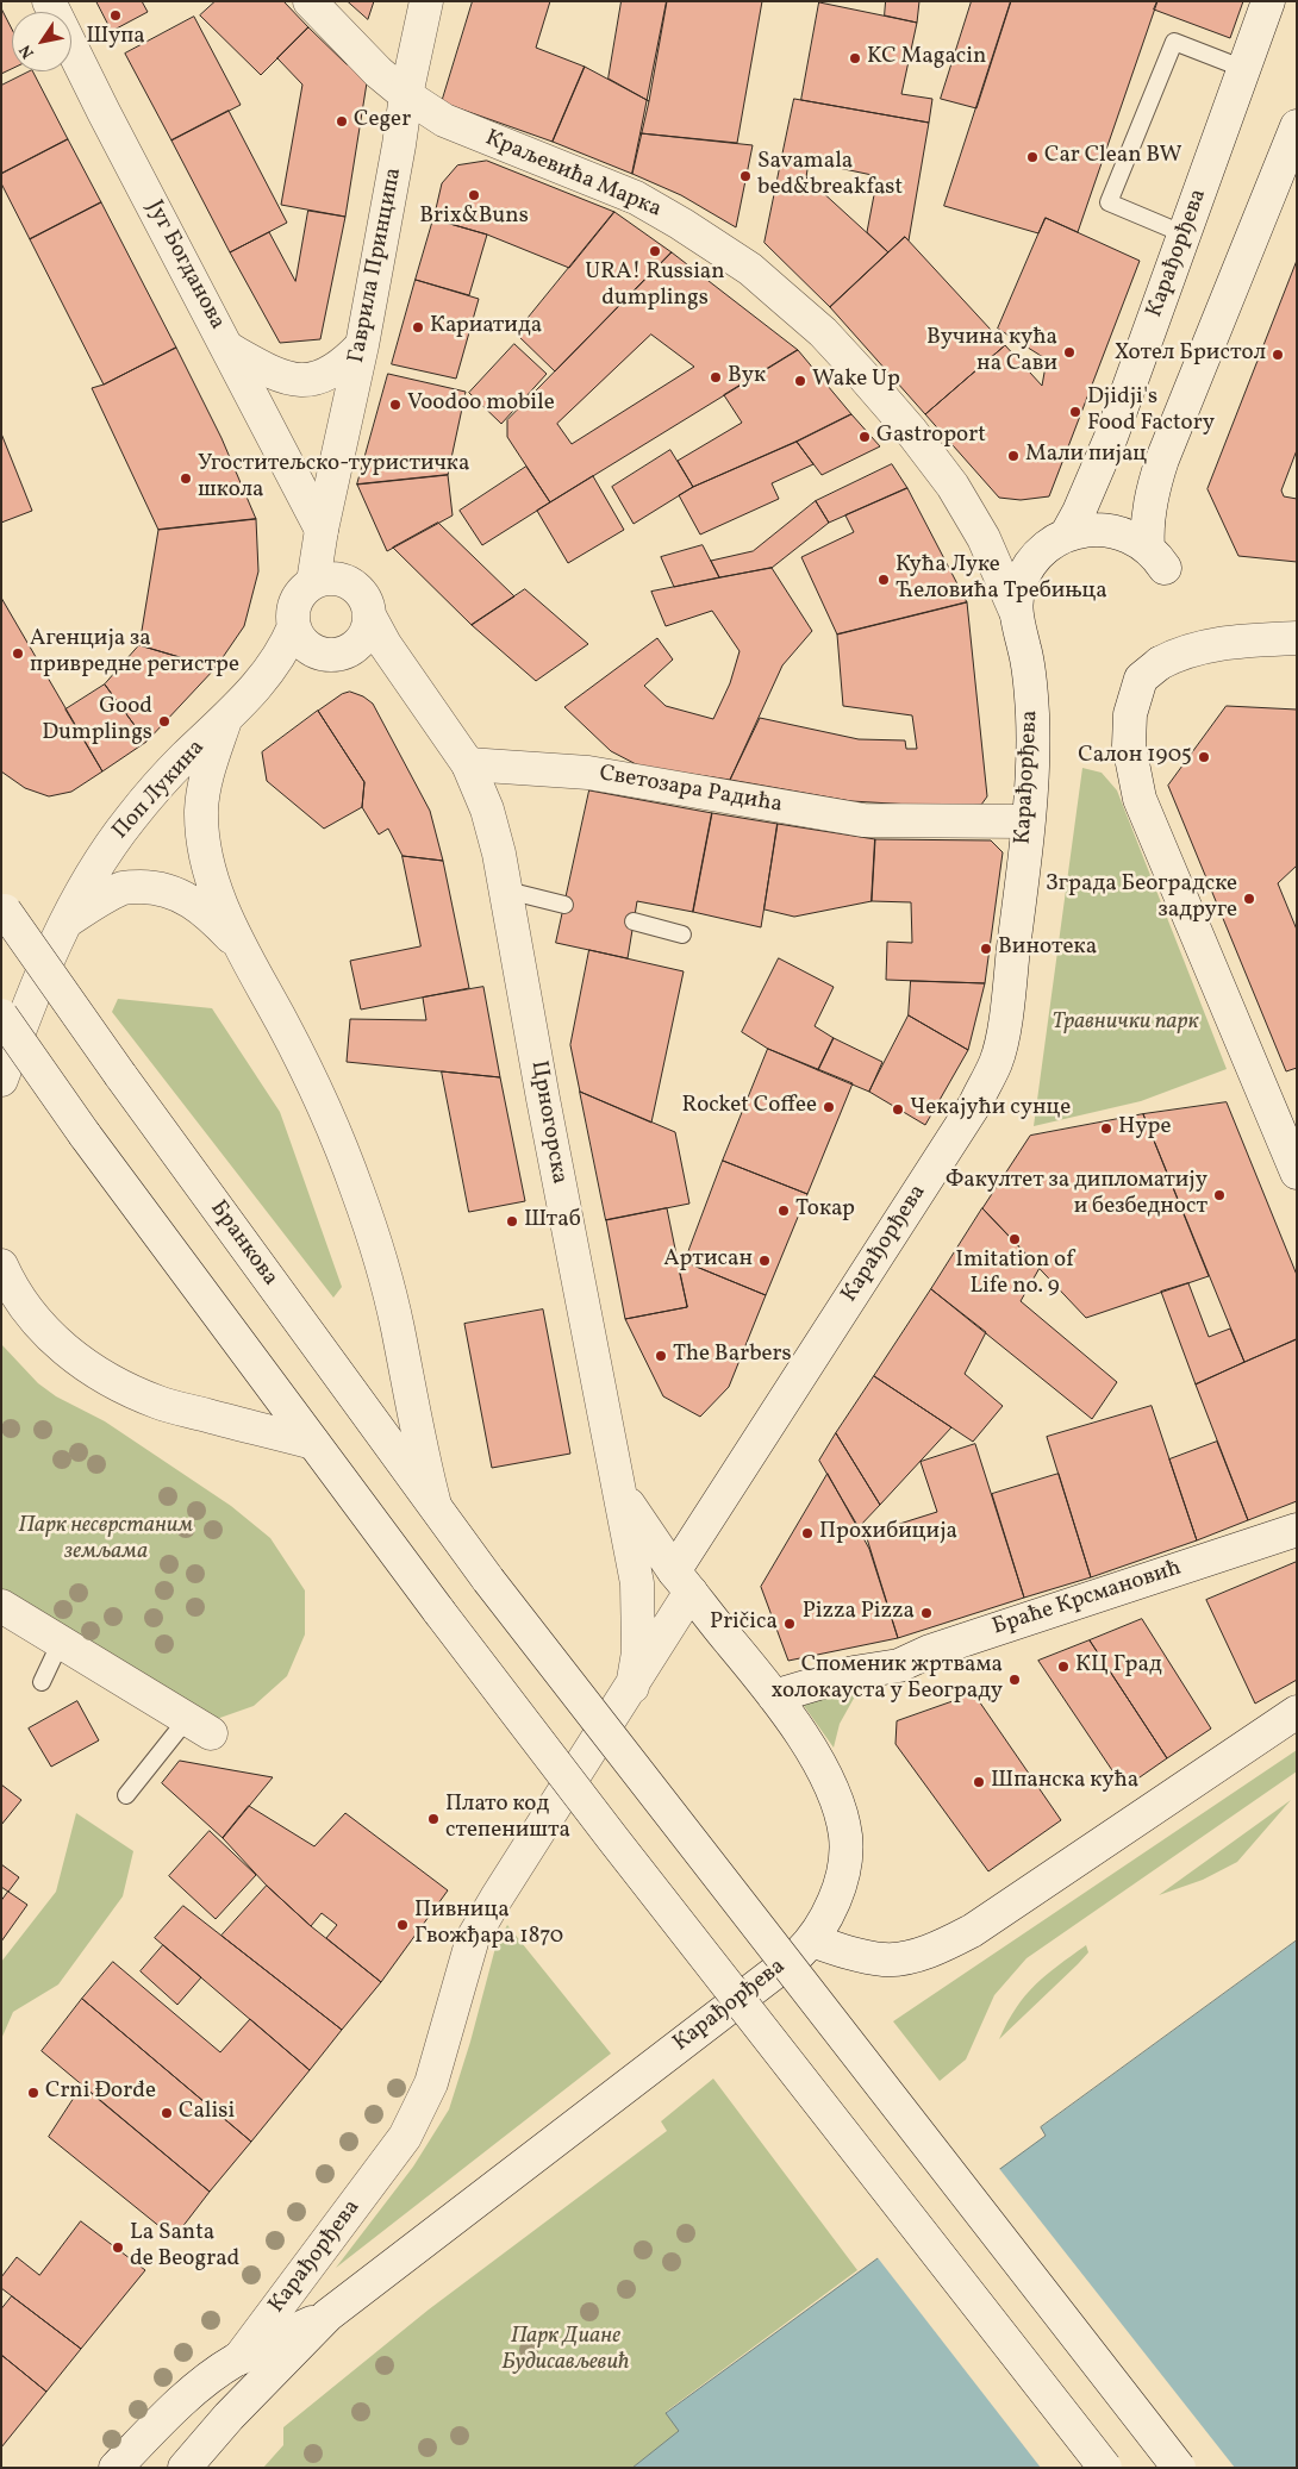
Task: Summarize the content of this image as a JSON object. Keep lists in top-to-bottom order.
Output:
{
  "streets": {
    "main road": [
      "Краљевића Марка",
      "Карађорђева",
      "Југ Богданова",
      "Гаврила Принципа",
      "Поп Лукина",
      "Светозара Радића",
      "Црногорска",
      "Бранкова",
      "Браће Крсмановић"
    ]
  },
  "crossings": [
    ["Краљевића Марка", "Карађорђева"],
    ["Краљевића Марка", "Гаврила Принципа"],
    ["Карађорђева", "Светозара Радића"],
    ["Карађорђева", "Црногорска"],
    ["Карађорђева", "Браће Крсмановић"],
    ["Југ Богданова", "Гаврила Принципа"],
    ["Светозара Радића", "Црногорска"]
  ],
  "parks": ["Травнички парк", "Парк несврстаним земљама", "Парк Диане Будисављевић"],
  "places": [
    "Шупа",
    "KC Magacin",
    "Ceger",
    "Car Clean BW",
    "Savamala bed&breakfast",
    "Brix&Buns",
    "URA! Russian dumplings",
    "Кариатида",
    "Вучина кућа на Сави",
    "Хотел Бристол",
    "Вук",
    "Wake Up",
    "Voodoo mobile",
    "Djidji's Food Factory",
    "Gastroport",
    "Мали пијац",
    "Угоститељско-туристичка школа",
    "Кућа Луке Ћеловића Требињца",
    "Агенција за привредне регистре",
    "Good Dumplings",
    "Салон 1905",
    "Зграда Београдске задруге",
    "Винотека",
    "Rocket Coffee",
    "Чекајући сунце",
    "Hype",
    "Факултет за дипломатију и безбедност",
    "Токар",
    "Штаб",
    "Imitation of Life no. 9",
    "Артисан",
    "The Barbers",
    "Прохибиција",
    "Pizza Pizza",
    "Pričica",
    "КЦ Град",
    "Споменик жртвама холокауста у Београду",
    "Шпанска кућа",
    "Плато код степеништа",
    "Пивница Гвожђара 1870",
    "Crni Đorđe",
    "Calisi",
    "La Santa de Beograd"
  ],
  "north": "bottom left"
}
